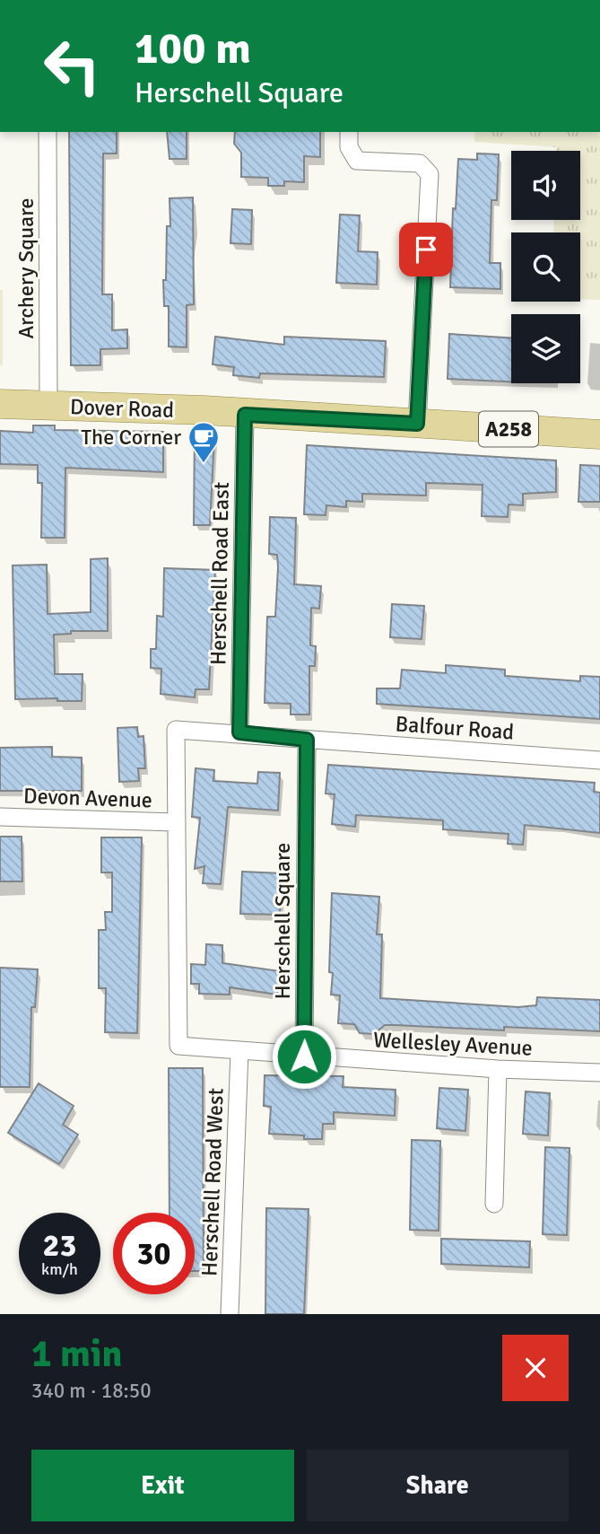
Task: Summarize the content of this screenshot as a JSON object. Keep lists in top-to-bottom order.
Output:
{
  "streets": {
    "main road": ["Dover Road", "A258"],
    "street": [
      "Archery Square",
      "Herschell Road East",
      "Balfour Road",
      "Devon Avenue",
      "Herschell Square",
      "Wellesley Avenue",
      "Herschell Road West"
    ]
  },
  "crossings": [
    ["Archery Square", "Dover Road"],
    ["Dover Road", "A258"],
    ["Dover Road", "Herschell Road East"],
    ["A258", "Herschell Road East"],
    ["Balfour Road", "Herschell Square"],
    ["Herschell Square", "Wellesley Avenue"]
  ],
  "places": {
    "cafe": ["The Corner"]
  },
  "page": {
    "turn": ["100 m", "Herschell Square"],
    "speed": "23 km/h",
    "limit": "30",
    "heading": ["1 min", "340 m · 18:50"],
    "buttons": ["Exit", "Share"]
  }
}
